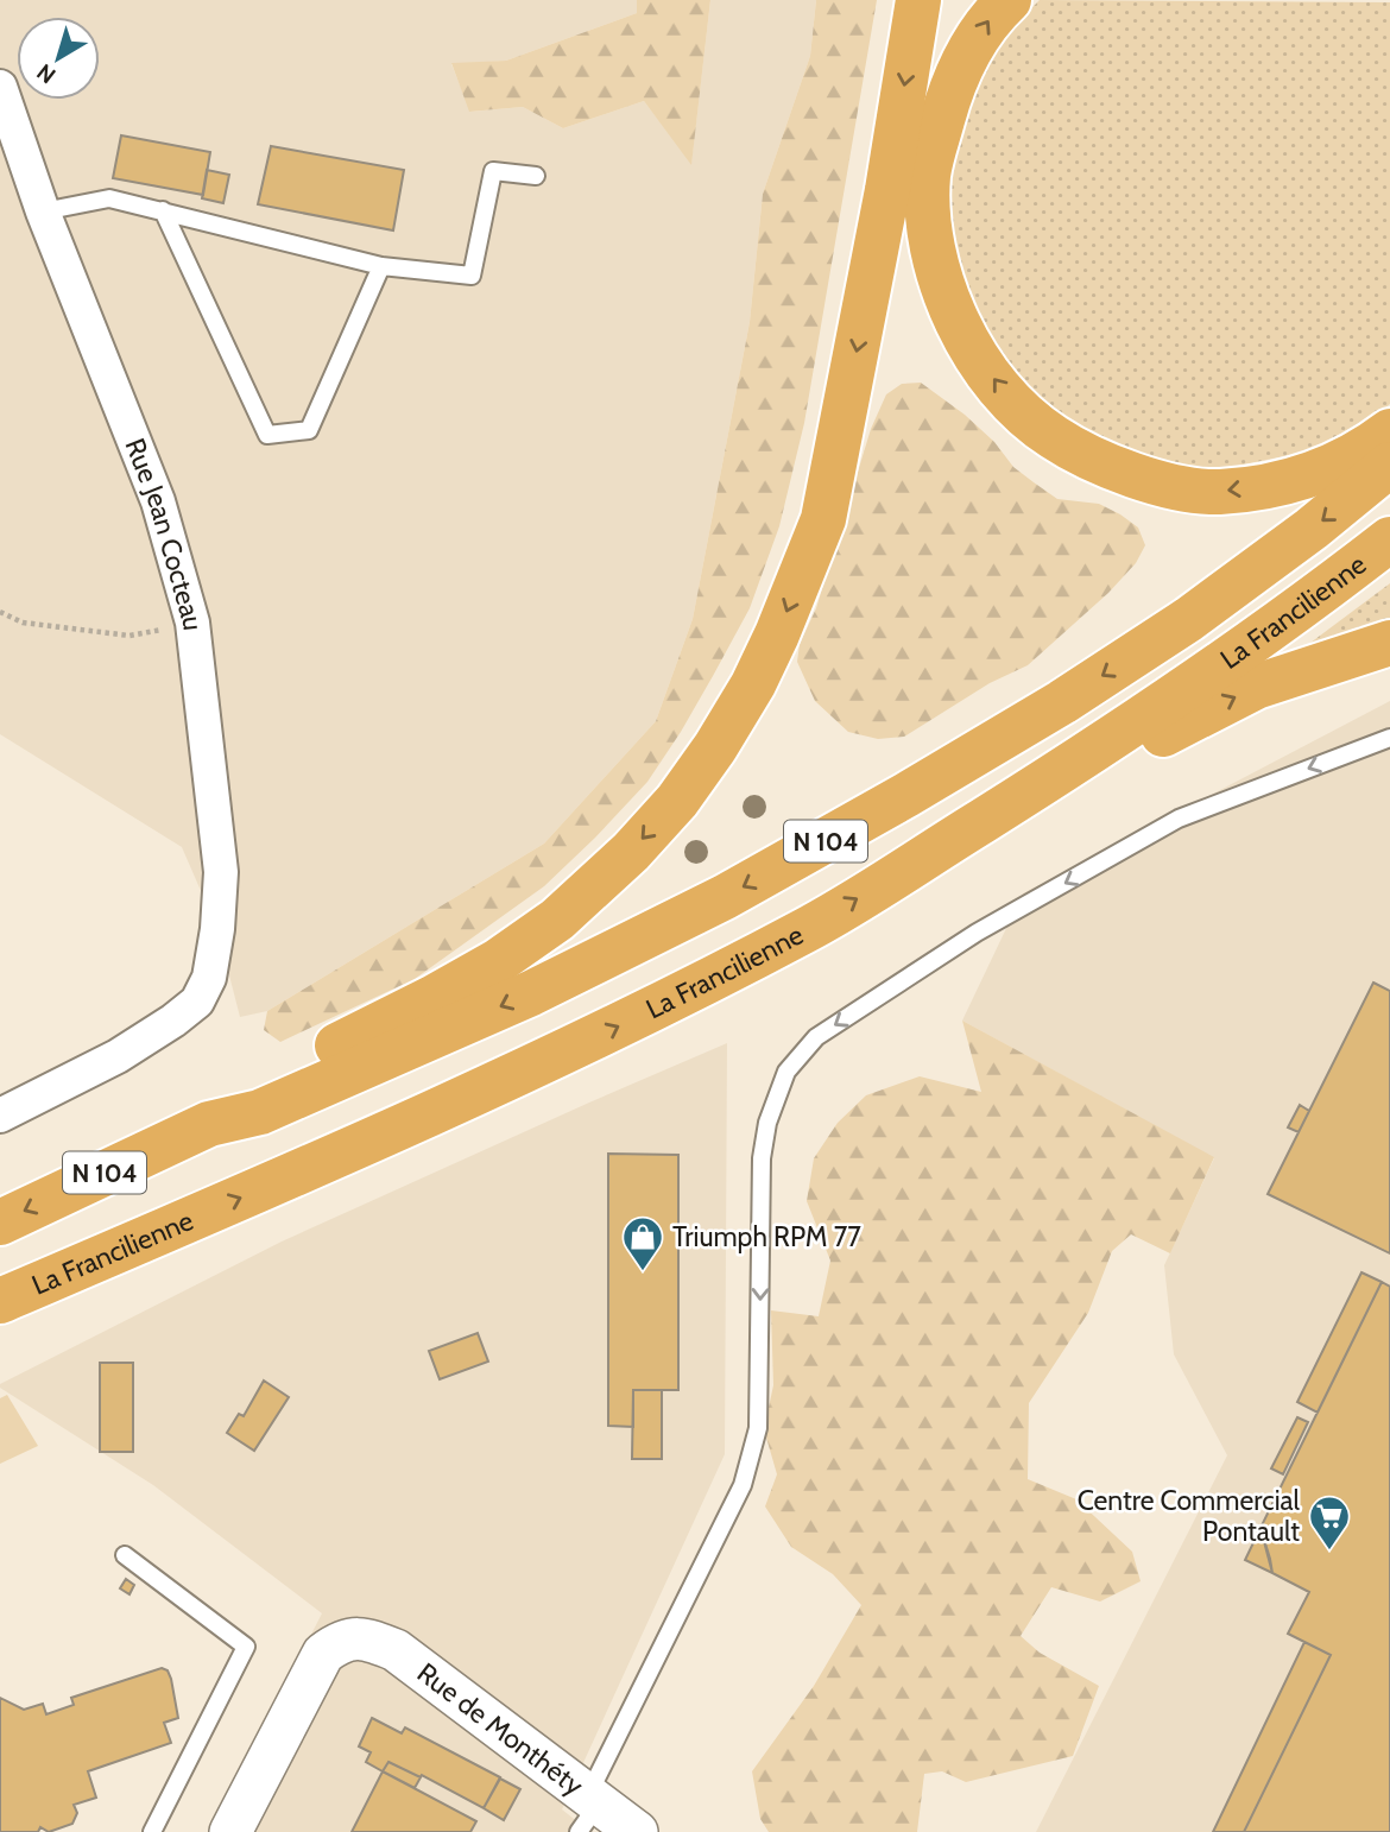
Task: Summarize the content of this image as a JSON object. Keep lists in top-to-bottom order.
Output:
{
  "streets": {
    "highway": ["La Francilienne", "N 104"],
    "street": ["Rue Jean Cocteau", "Rue de Monthéty"]
  },
  "places": {
    "shop": ["Triumph RPM 77"],
    "supermarket": ["Centre Commercial Pontault"]
  },
  "north": "bottom left"
}
